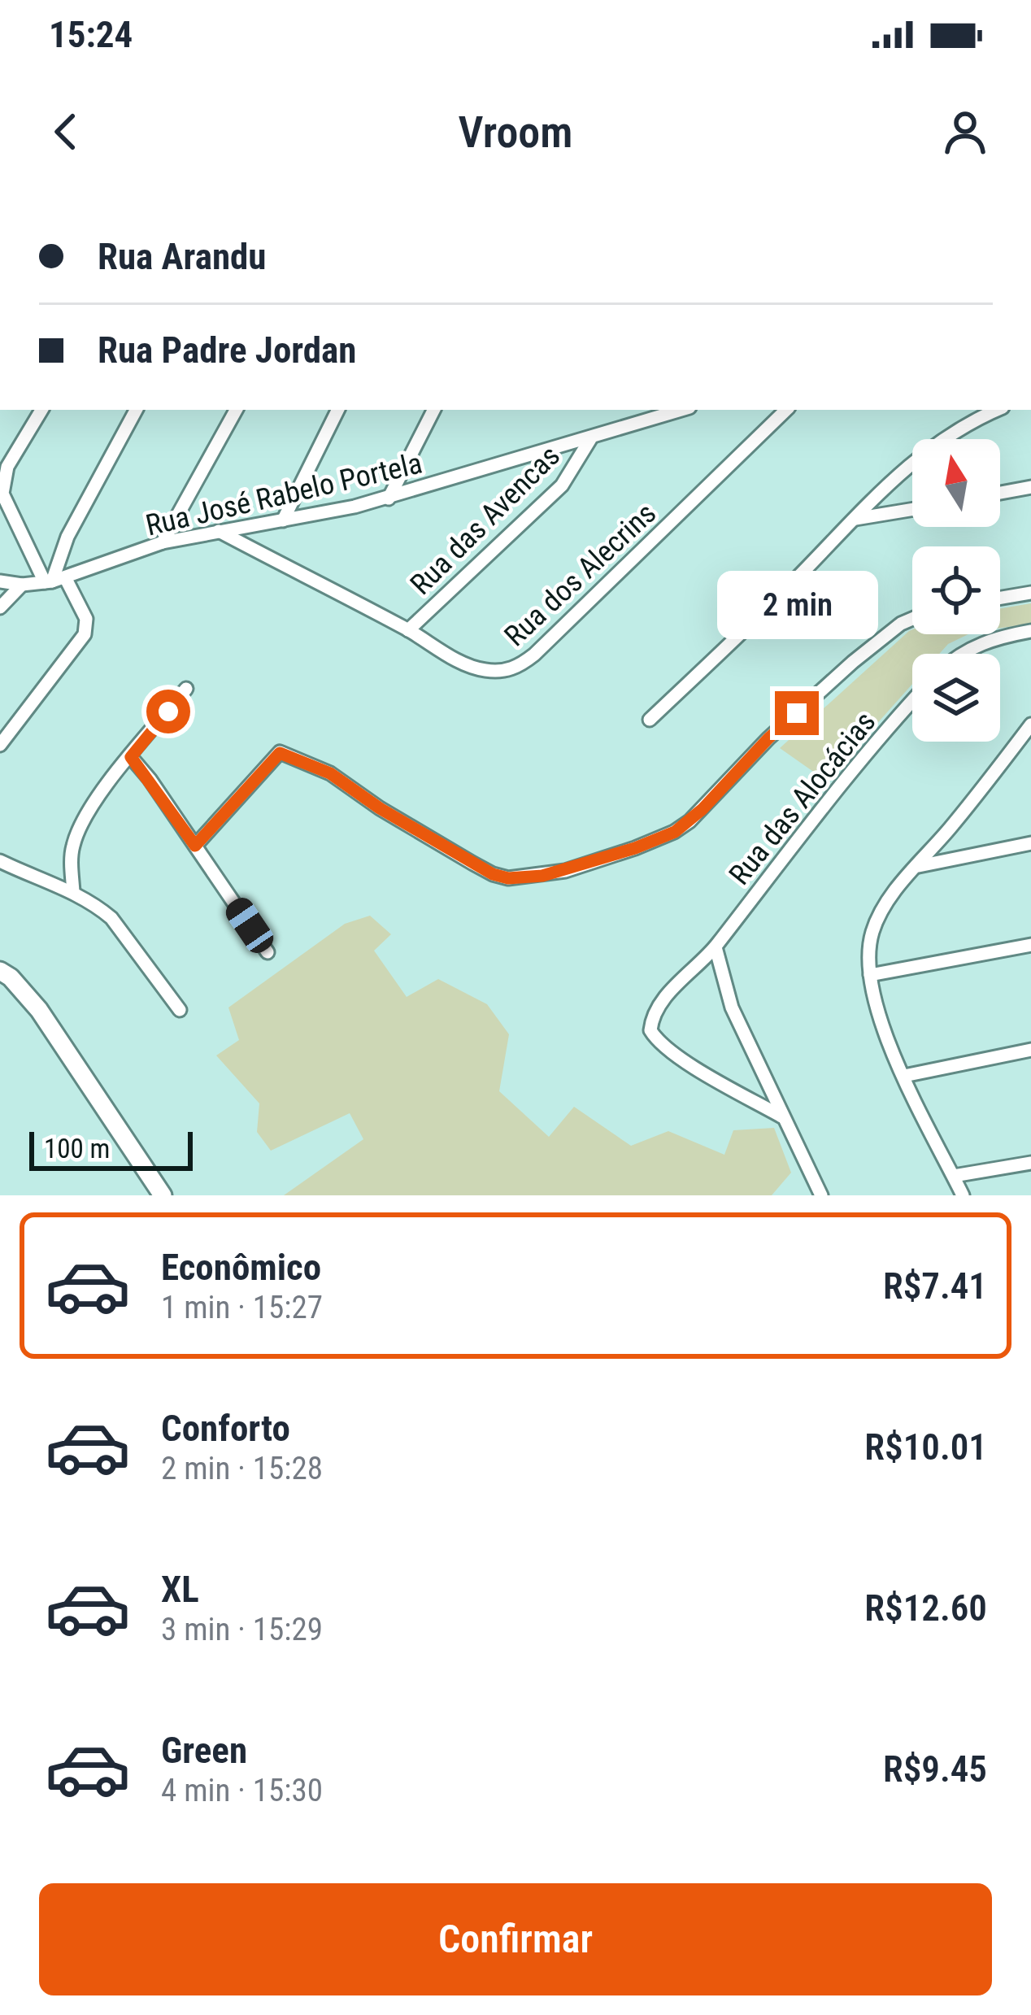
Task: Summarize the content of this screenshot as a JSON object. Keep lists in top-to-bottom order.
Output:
{
  "streets": {
    "street": [
      "Rua José Rabelo Portela",
      "Rua das Avencas",
      "Rua dos Alecrins",
      "Rua das Alocácias"
    ]
  },
  "crossings": [
    ["Rua José Rabelo Portela", "Rua das Avencas"],
    ["Rua José Rabelo Portela", "Rua dos Alecrins"],
    ["Rua das Avencas", "Rua dos Alecrins"]
  ],
  "scale_bar": "100 m",
  "north": "top",
  "page": {
    "status": "15:24",
    "header": "Vroom",
    "banner": ["Rua Arandu", "Rua Padre Jordan"],
    "bubble": "2 min",
    "scale": "100 m",
    "list": [
      {
        "name": "Econômico",
        "note": "1 min · 15:27",
        "value": "R$7.41"
      },
      {
        "name": "Conforto",
        "note": "2 min · 15:28",
        "value": "R$10.01"
      },
      {
        "name": "XL",
        "note": "3 min · 15:29",
        "value": "R$12.60"
      },
      {
        "name": "Green",
        "note": "4 min · 15:30",
        "value": "R$9.45"
      }
    ],
    "buttons": "Confirmar"
  }
}
